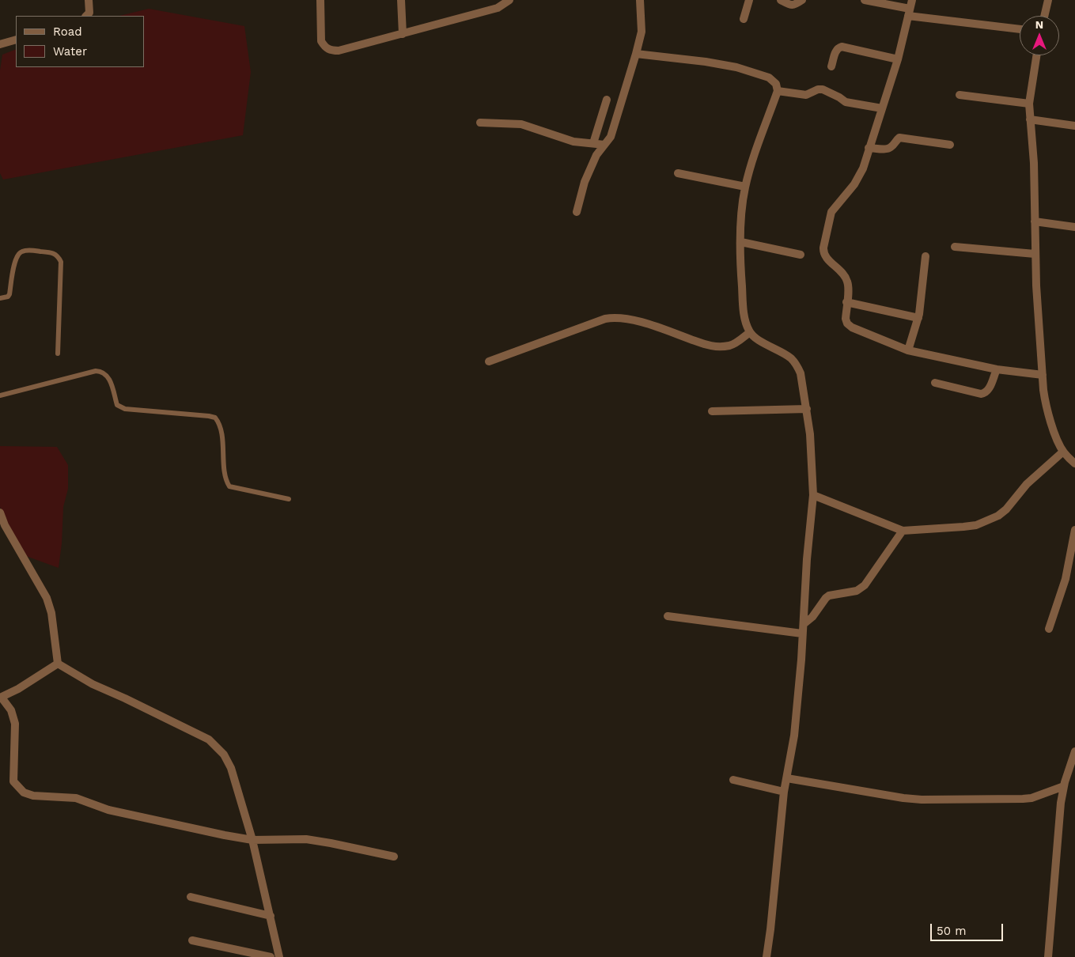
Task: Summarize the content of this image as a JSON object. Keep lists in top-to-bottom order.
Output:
{
  "legend": ["Road", "Water"],
  "scale_bar": "50 m",
  "north": "top"
}
